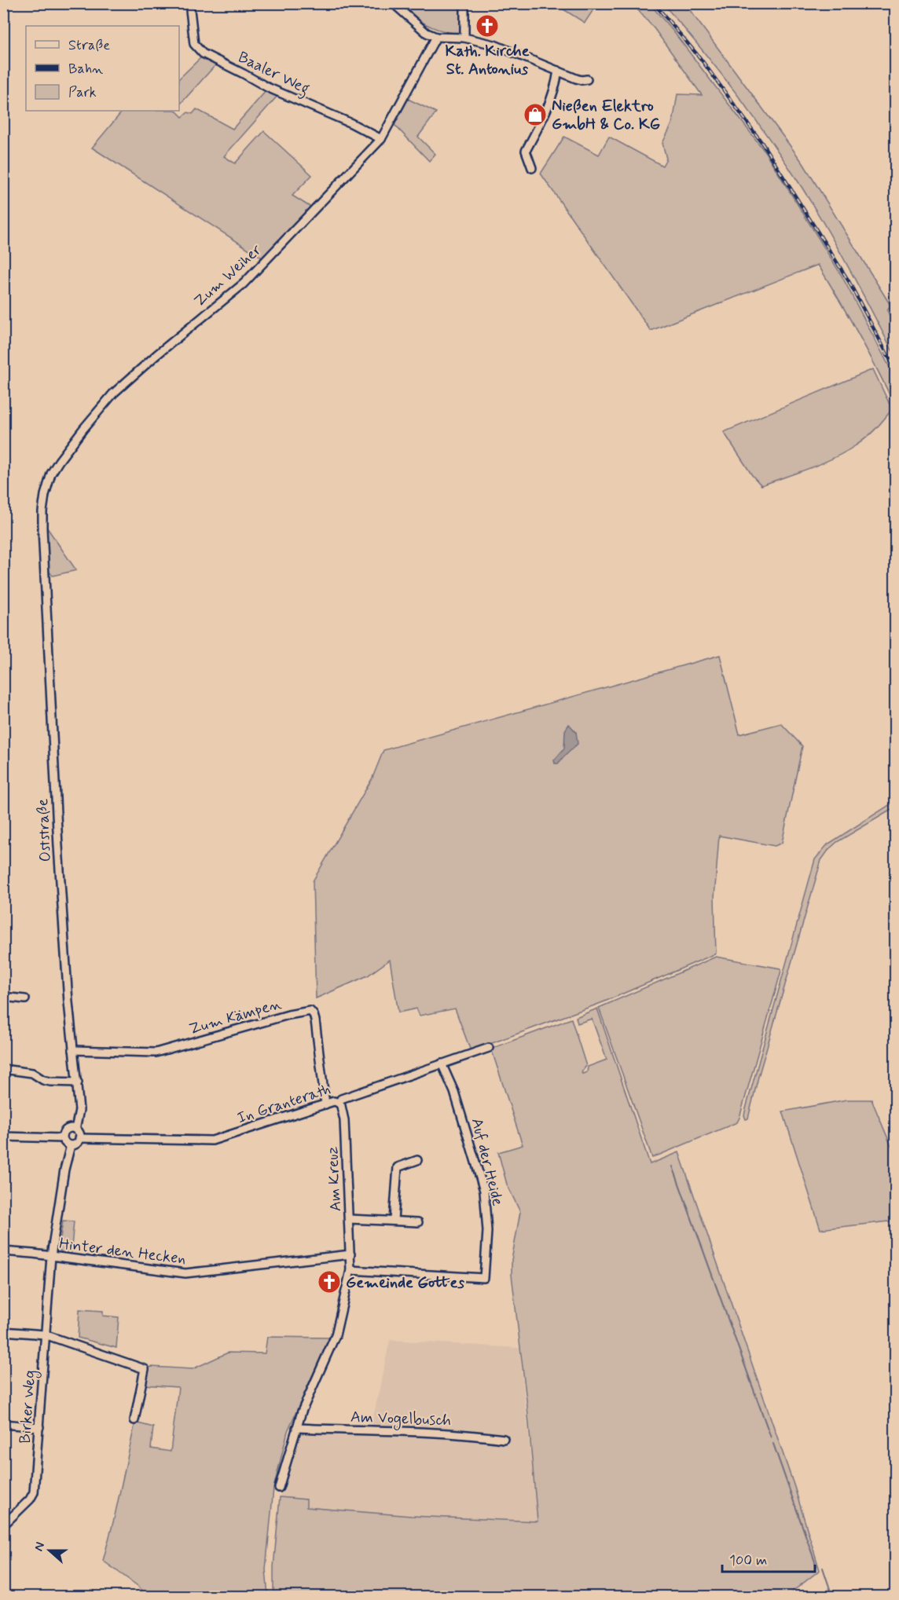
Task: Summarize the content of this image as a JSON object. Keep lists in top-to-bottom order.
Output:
{
  "streets": {
    "street": [
      "Baaler Weg",
      "Zum Weiher",
      "Oststraße",
      "Zum Kämpen",
      "In Granterath",
      "Auf der Heide",
      "Am Kreuz",
      "Hinter den Hecken",
      "Birker Weg",
      "Am Vogelbusch"
    ]
  },
  "crossings": [
    ["Baaler Weg", "Zum Weiher"],
    ["Zum Weiher", "Oststraße"],
    ["Oststraße", "Zum Kämpen"],
    ["Oststraße", "In Granterath"],
    ["Oststraße", "Birker Weg"],
    ["Zum Kämpen", "In Granterath"],
    ["In Granterath", "Auf der Heide"],
    ["In Granterath", "Am Kreuz"],
    ["In Granterath", "Birker Weg"],
    ["Am Kreuz", "Hinter den Hecken"],
    ["Hinter den Hecken", "Birker Weg"]
  ],
  "places": {
    "church": ["Kath. Kirche St. Antonius", "Gemeinde Gottes"],
    "shop": ["Nießen Elektro GmbH & Co. KG"]
  },
  "legend": ["Straße", "Bahn", "Park"],
  "scale_bar": "100 m",
  "north": "left"
}
